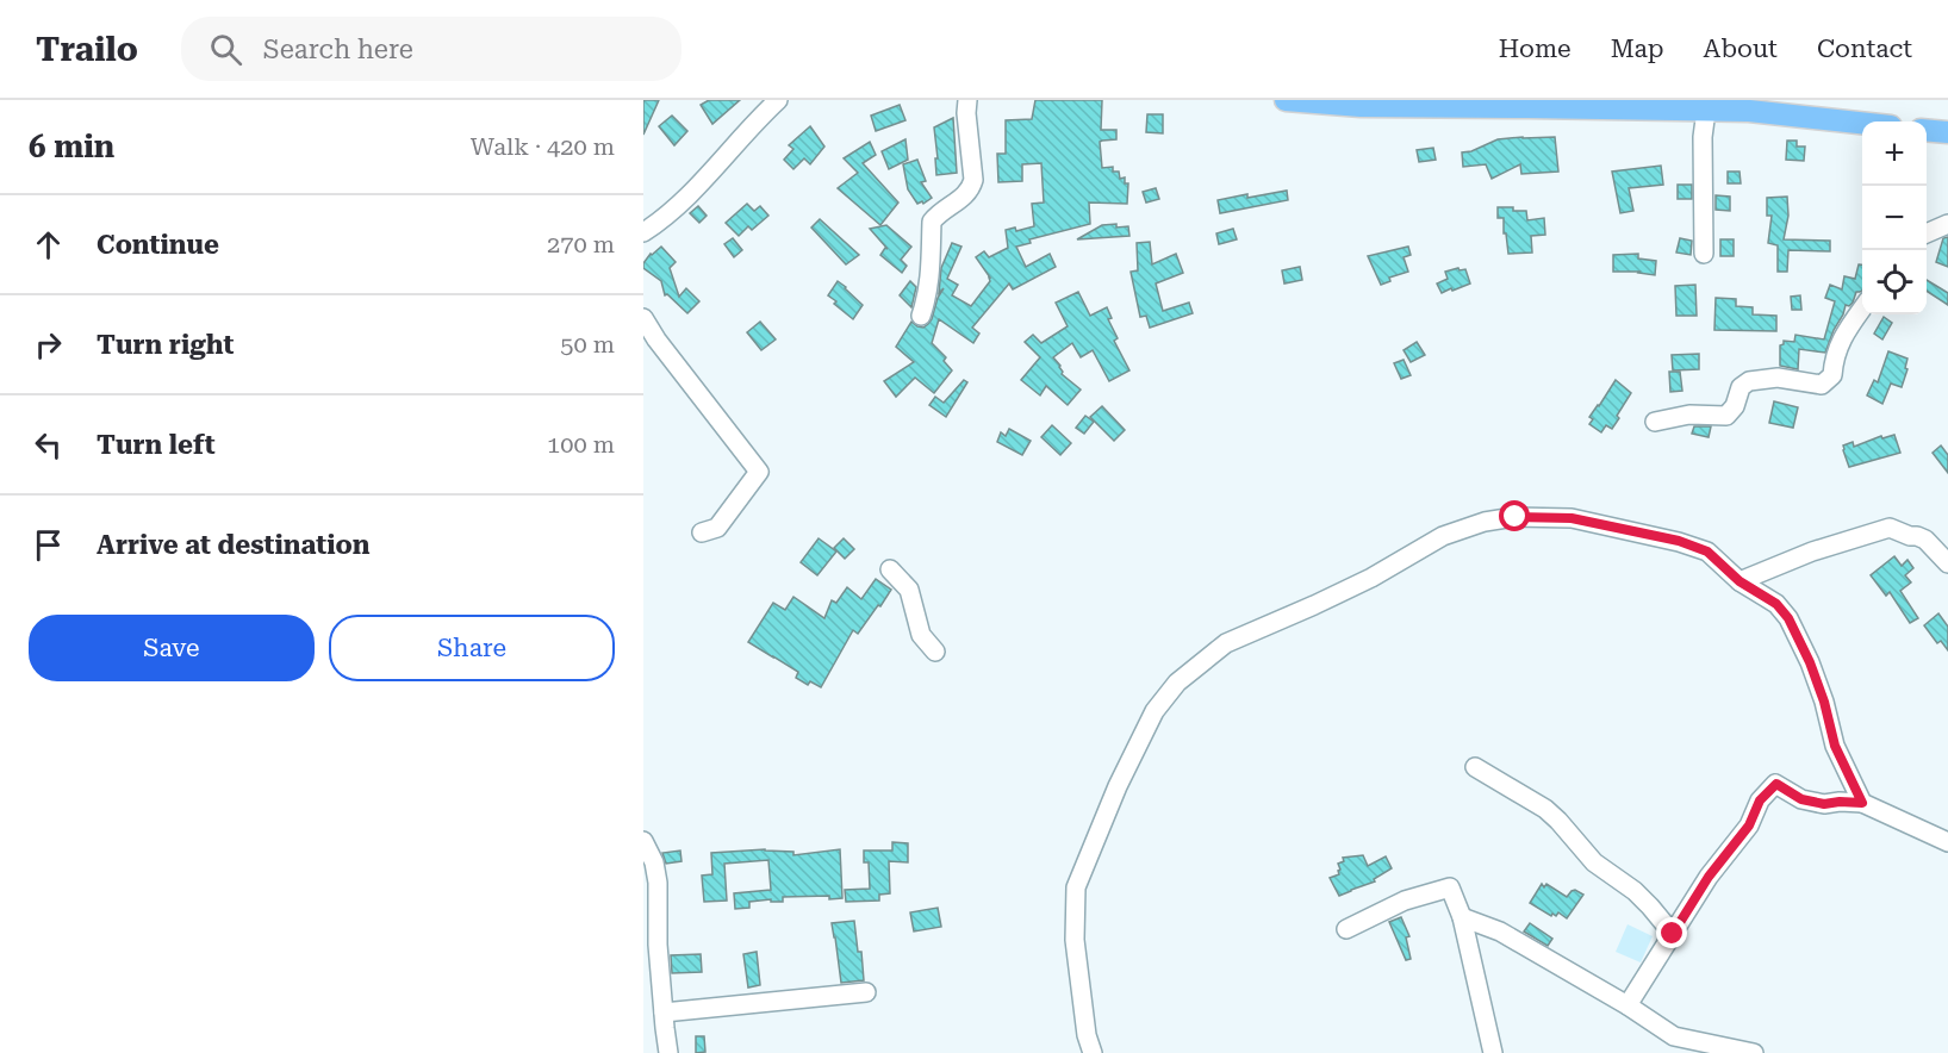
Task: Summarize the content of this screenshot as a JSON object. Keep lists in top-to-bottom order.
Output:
{
  "page": {
    "header": "Trailo",
    "search": "Search here",
    "nav": [
      "Home",
      "Map",
      "About",
      "Contact"
    ],
    "heading": ["6 min", "Walk · 420 m"],
    "map_buttons": ["+", "−"],
    "list": [
      ["Continue", "270 m"],
      ["Turn right", "50 m"],
      ["Turn left", "100 m"],
      "Arrive at destination"
    ],
    "buttons": ["Save", "Share"]
  }
}
